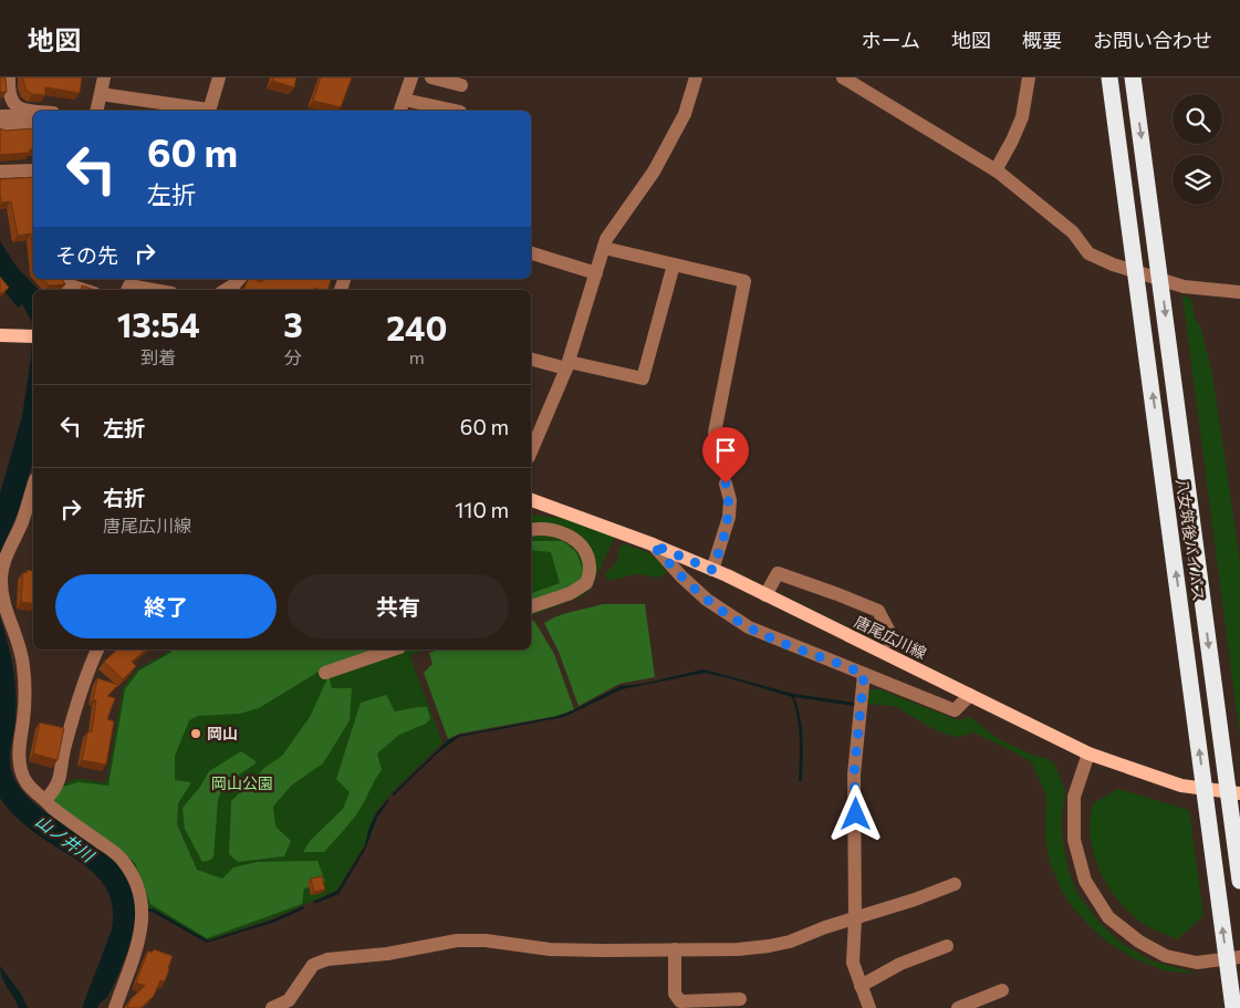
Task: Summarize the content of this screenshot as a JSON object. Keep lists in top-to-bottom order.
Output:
{
  "streets": {
    "highway": ["八女筑後バイパス"],
    "main road": ["唐尾広川線"]
  },
  "water": ["山ノ井川"],
  "parks": ["岡山公園"],
  "places": ["岡山"],
  "page": {
    "header": "地図",
    "nav": [
      "ホーム",
      "地図",
      "概要",
      "お問い合わせ"
    ],
    "turn": ["60 m", "左折"],
    "then": "その先",
    "eta": [
      "13:54",
      "到着",
      "3",
      "分",
      "240",
      "m"
    ],
    "list": [
      {
        "name": "左折",
        "value": "60 m"
      },
      {
        "name": "右折",
        "note": "唐尾広川線",
        "value": "110 m"
      }
    ],
    "buttons": ["終了", "共有"]
  }
}
